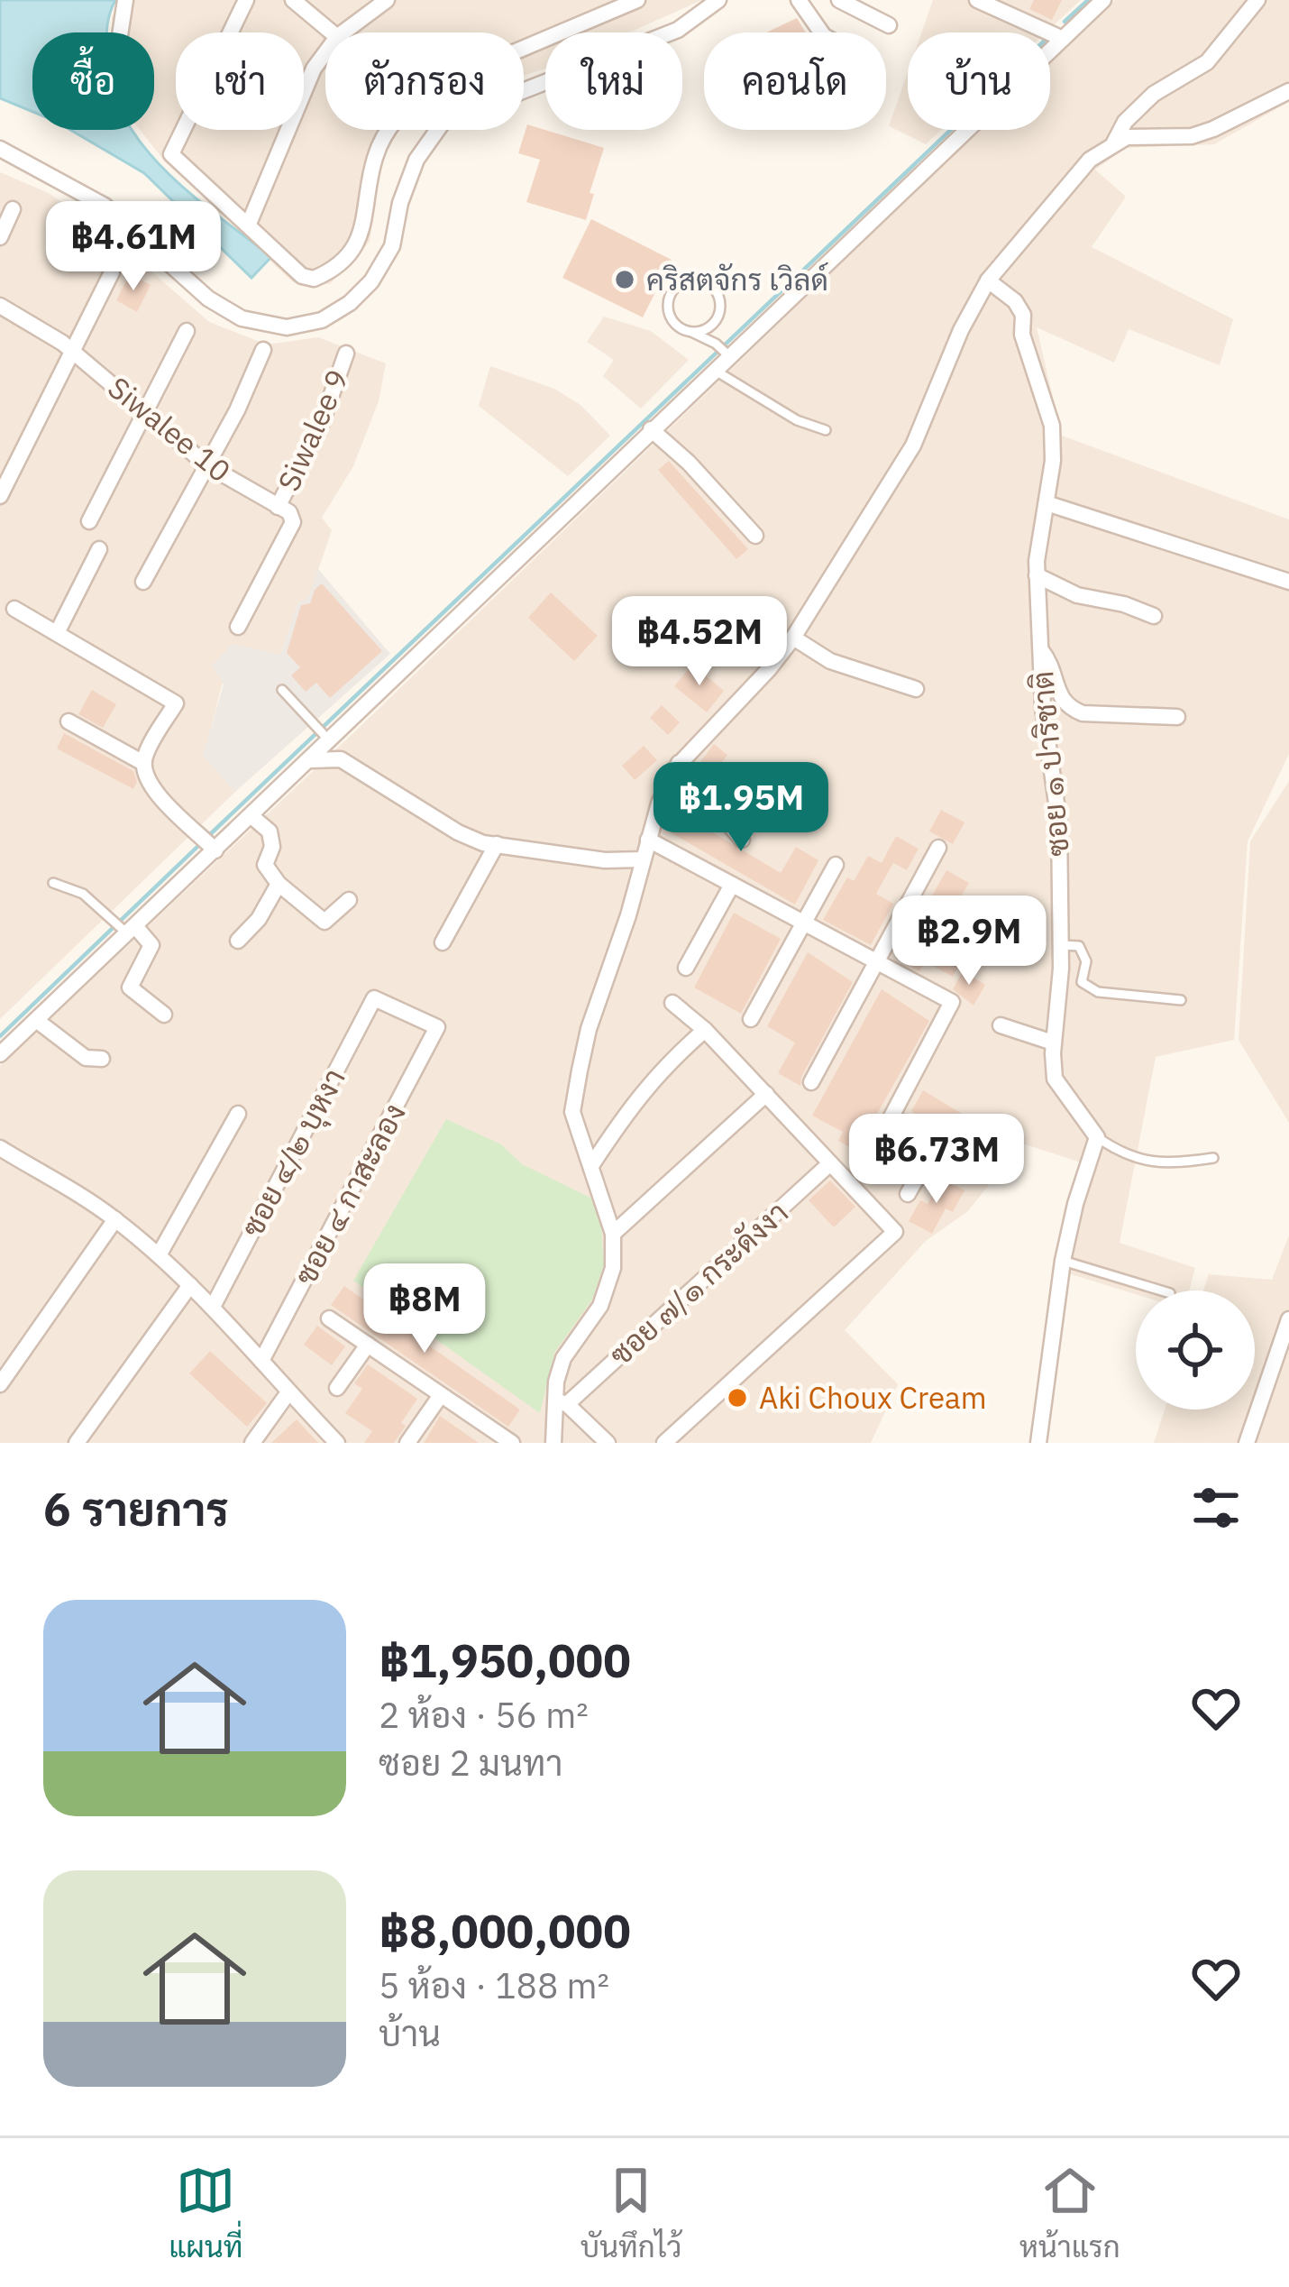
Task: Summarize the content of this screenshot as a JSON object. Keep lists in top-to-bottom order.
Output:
{
  "streets": {
    "street": [
      "Siwalee 10",
      "Siwalee 9",
      "ซอย ๑ ปาริชาติ",
      "ซอย ๔/๒ บุหงา",
      "ซอย ๔ กาสะลอง",
      "ซอย ๗/๑ กระดังงา"
    ]
  },
  "crossings": [
    ["Siwalee 10", "Siwalee 9"],
    ["ซอย ๔/๒ บุหงา", "ซอย ๔ กาสะลอง"]
  ],
  "places": ["คริสตจักร เวิลด์", "Aki Choux Cream"],
  "page": {
    "chip": [
      "ซื้อ",
      "เช่า",
      "ตัวกรอง",
      "ใหม่",
      "คอนโด",
      "บ้าน"
    ],
    "price": [
      "฿4.61M",
      "฿4.52M",
      "฿1.95M",
      "฿2.9M",
      "฿6.73M",
      "฿8M"
    ],
    "heading": "6 รายการ",
    "list": [
      {
        "name": "฿1,950,000",
        "note": "2 ห้อง · 56 m² · ซอย 2 มนทา"
      },
      {
        "name": "฿8,000,000",
        "note": "5 ห้อง · 188 m² · บ้าน"
      }
    ],
    "tabs": ["แผนที่", "บันทึกไว้", "หน้าแรก"]
  }
}
